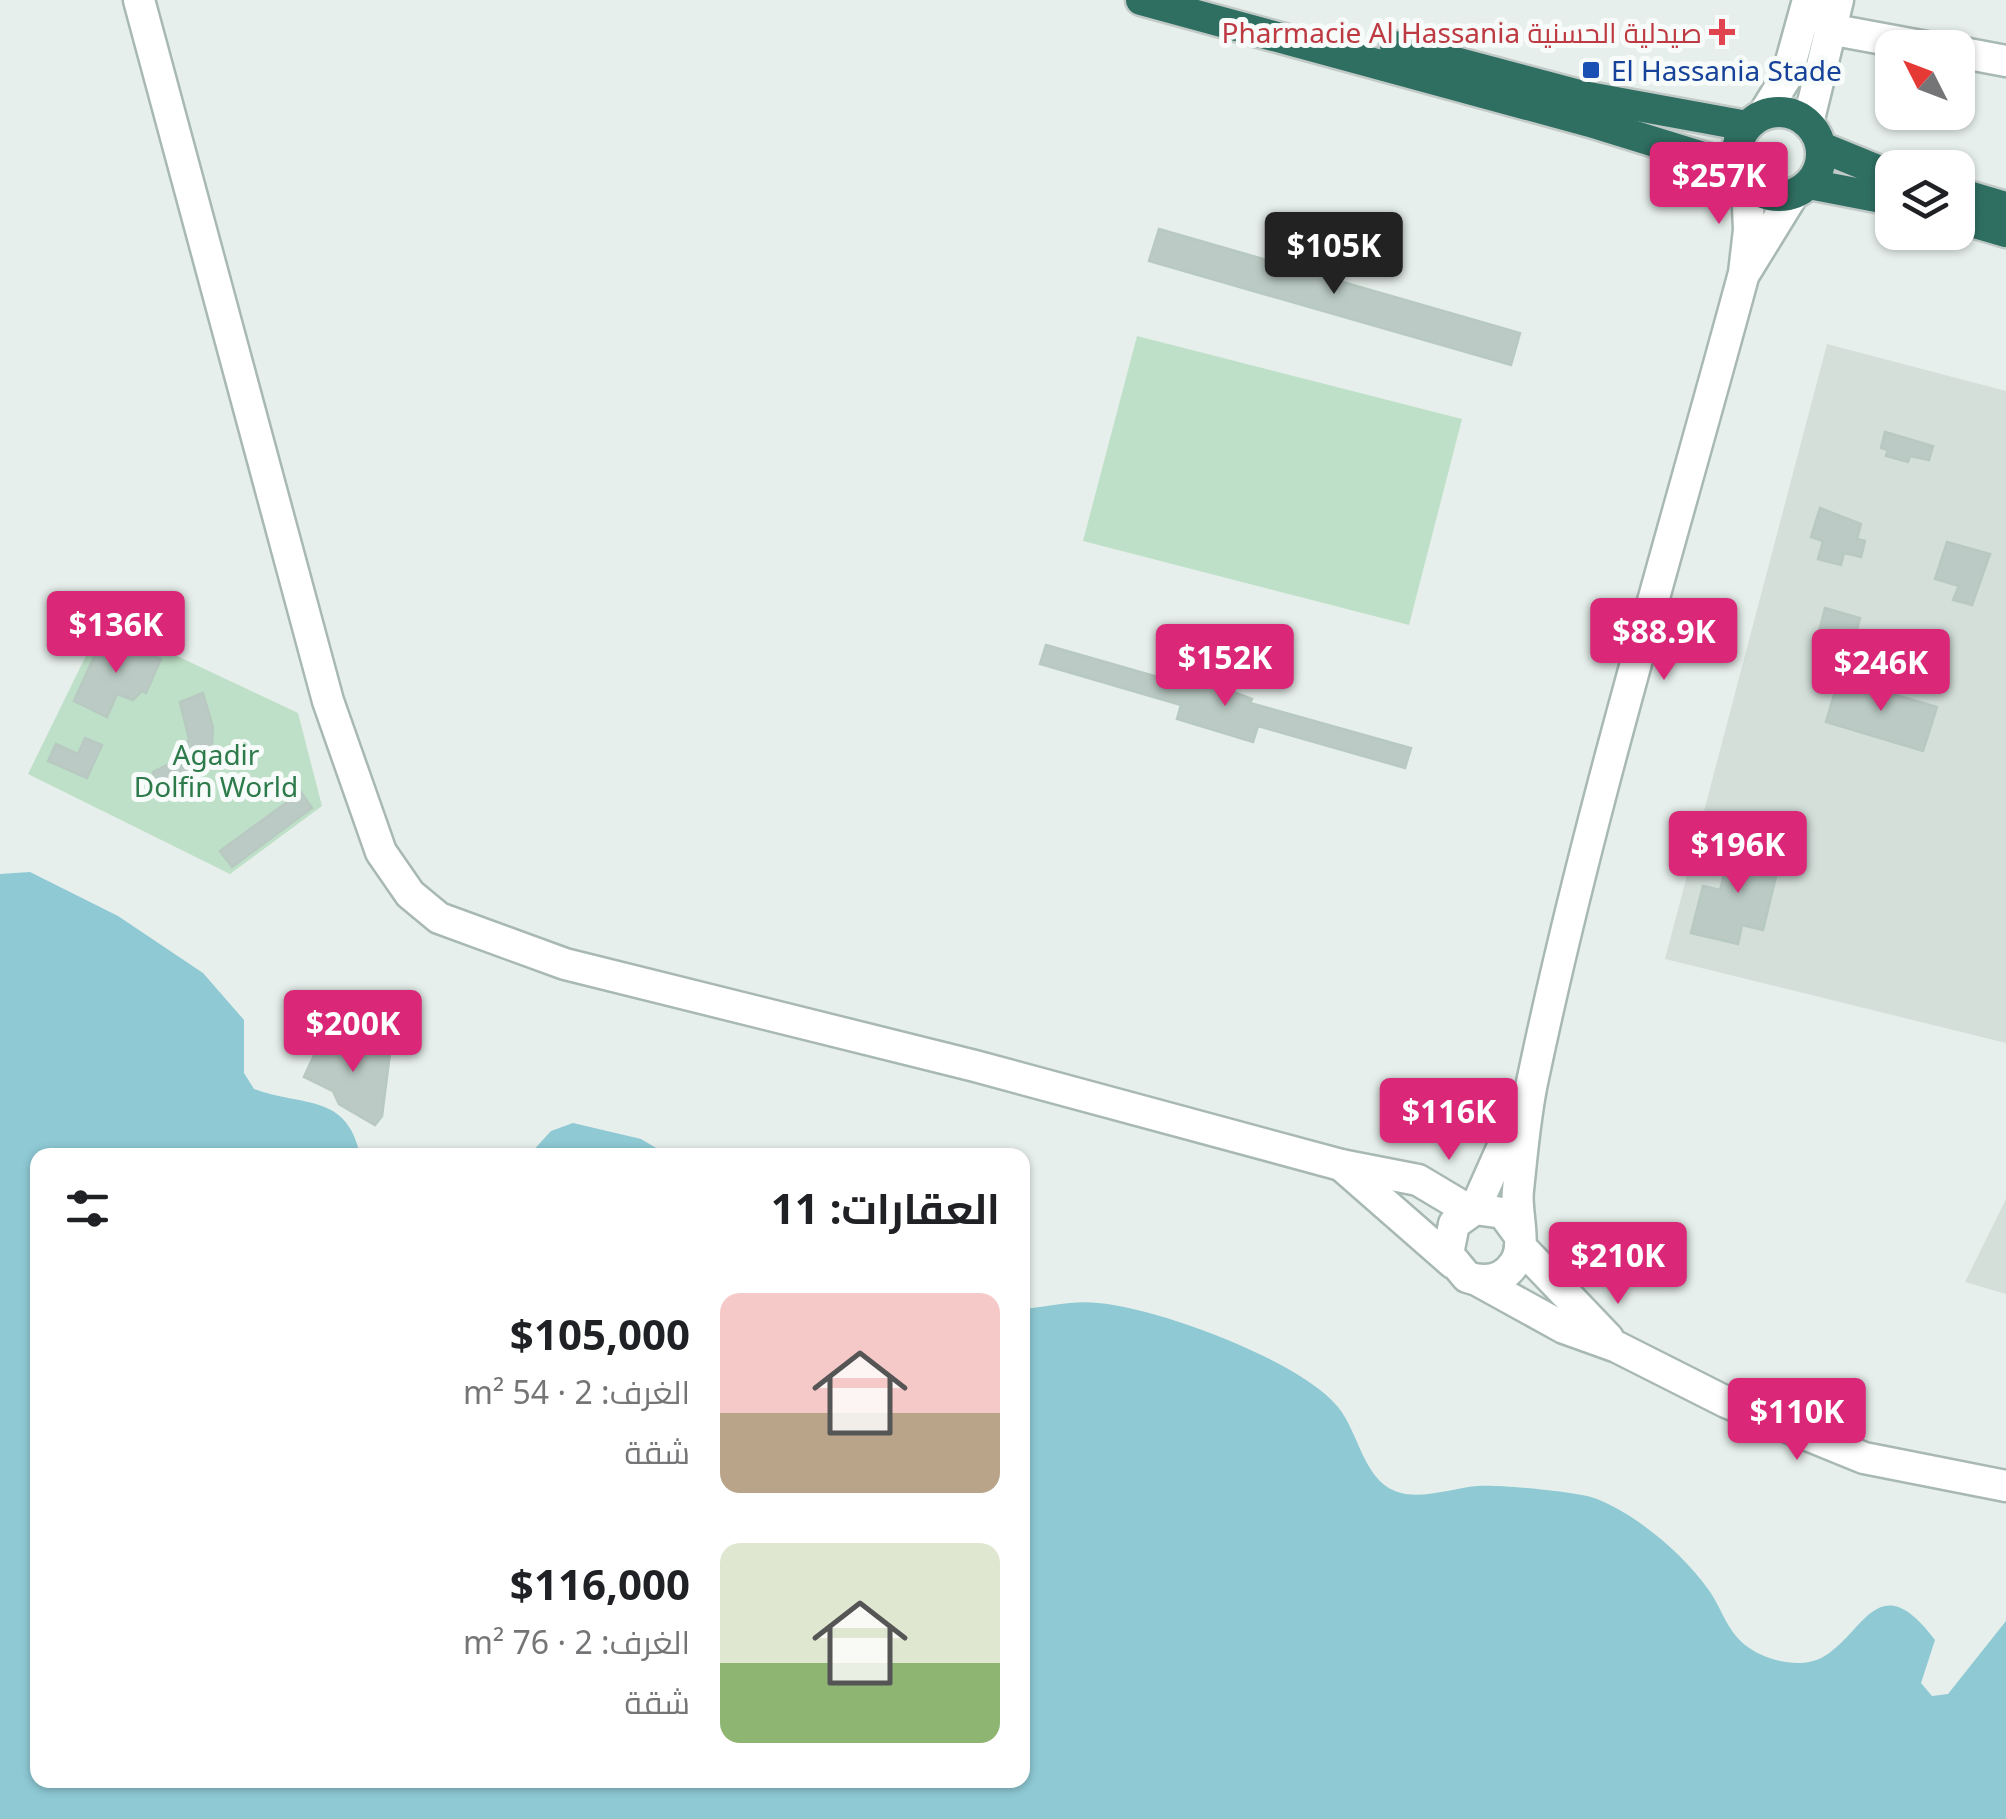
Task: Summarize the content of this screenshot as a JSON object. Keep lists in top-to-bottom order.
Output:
{
  "parks": ["Agadir Dolfin World"],
  "places": {
    "health": ["Pharmacie Al Hassania صيدلية الحسنية"],
    "transit": ["El Hassania Stade"]
  },
  "north": "top left",
  "page": {
    "price": [
      "$257K",
      "$105K",
      "$136K",
      "$88.9K",
      "$152K",
      "$246K",
      "$196K",
      "$200K",
      "$116K",
      "$210K",
      "$110K"
    ],
    "heading": "العقارات: 11",
    "list": [
      {
        "name": "$105,000",
        "note": "الغرف: 2 · 54 m² · شقة"
      },
      {
        "name": "$116,000",
        "note": "الغرف: 2 · 76 m² · شقة"
      }
    ]
  }
}
